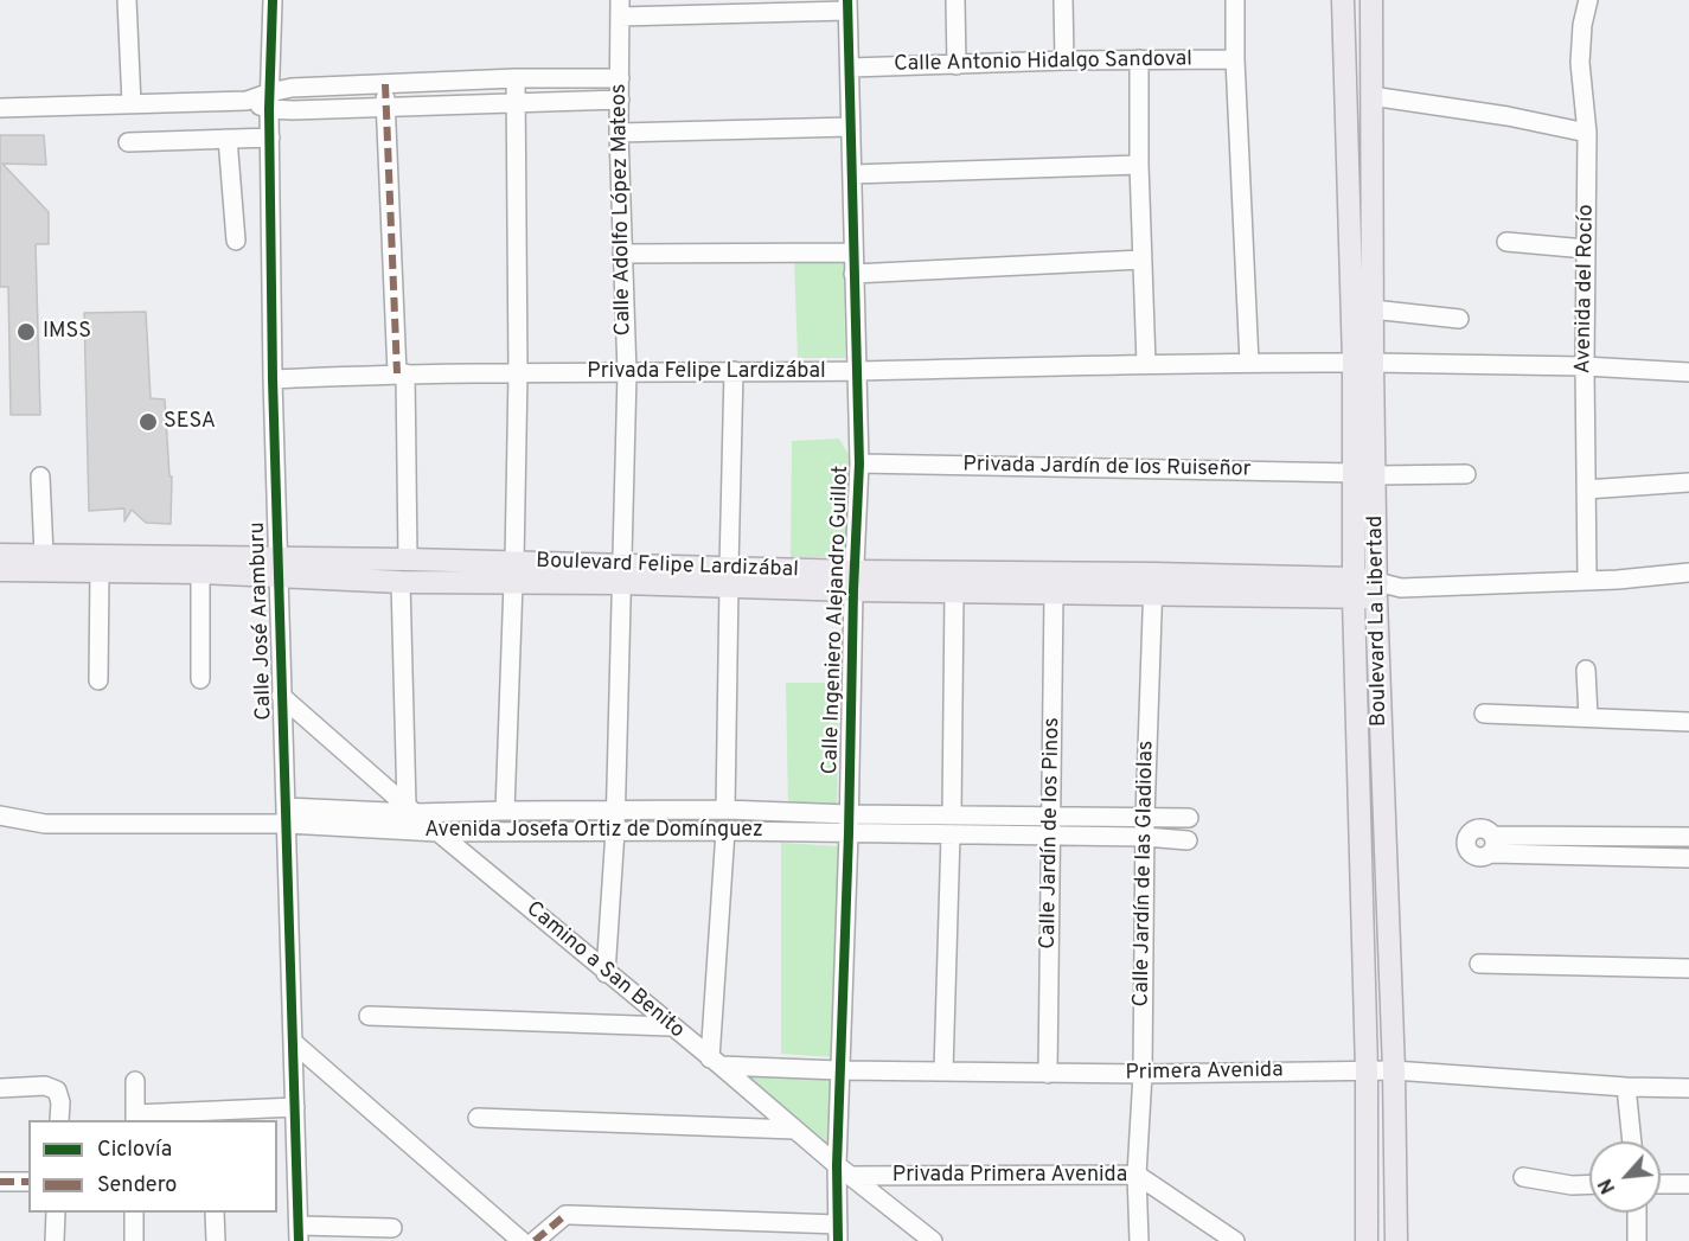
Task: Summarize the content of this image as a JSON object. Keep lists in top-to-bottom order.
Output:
{
  "streets": {
    "main road": ["Boulevard Felipe Lardizábal", "Boulevard La Libertad"],
    "street": [
      "Calle Antonio Hidalgo Sandoval",
      "Calle Adolfo López Mateos",
      "Avenida del Rocío",
      "Privada Felipe Lardizábal",
      "Privada Jardín de los Ruiseñor",
      "Calle Ingeniero Alejandro Guillot",
      "Calle José Aramburu",
      "Avenida Josefa Ortiz de Domínguez",
      "Calle Jardín de los Pinos",
      "Calle Jardín de las Gladiolas",
      "Camino a San Benito",
      "Primera Avenida",
      "Privada Primera Avenida"
    ]
  },
  "crossings": [
    ["Calle Antonio Hidalgo Sandoval", "Calle Ingeniero Alejandro Guillot"],
    ["Calle Adolfo López Mateos", "Privada Felipe Lardizábal"],
    ["Calle Adolfo López Mateos", "Boulevard Felipe Lardizábal"],
    ["Calle Adolfo López Mateos", "Avenida Josefa Ortiz de Domínguez"],
    ["Calle Adolfo López Mateos", "Camino a San Benito"],
    ["Avenida del Rocío", "Privada Felipe Lardizábal"],
    ["Privada Felipe Lardizábal", "Calle Ingeniero Alejandro Guillot"],
    ["Privada Felipe Lardizábal", "Calle José Aramburu"],
    ["Privada Felipe Lardizábal", "Boulevard La Libertad"],
    ["Privada Jardín de los Ruiseñor", "Calle Ingeniero Alejandro Guillot"],
    ["Privada Jardín de los Ruiseñor", "Boulevard La Libertad"],
    ["Boulevard Felipe Lardizábal", "Calle Ingeniero Alejandro Guillot"],
    ["Boulevard Felipe Lardizábal", "Calle José Aramburu"],
    ["Boulevard Felipe Lardizábal", "Boulevard La Libertad"],
    ["Boulevard Felipe Lardizábal", "Calle Jardín de los Pinos"],
    ["Boulevard Felipe Lardizábal", "Calle Jardín de las Gladiolas"],
    ["Calle Ingeniero Alejandro Guillot", "Avenida Josefa Ortiz de Domínguez"],
    ["Calle Ingeniero Alejandro Guillot", "Camino a San Benito"],
    ["Calle Ingeniero Alejandro Guillot", "Primera Avenida"],
    ["Calle Ingeniero Alejandro Guillot", "Privada Primera Avenida"],
    ["Calle José Aramburu", "Avenida Josefa Ortiz de Domínguez"],
    ["Calle José Aramburu", "Camino a San Benito"],
    ["Boulevard La Libertad", "Primera Avenida"],
    ["Avenida Josefa Ortiz de Domínguez", "Calle Jardín de los Pinos"],
    ["Avenida Josefa Ortiz de Domínguez", "Calle Jardín de las Gladiolas"],
    ["Avenida Josefa Ortiz de Domínguez", "Camino a San Benito"],
    ["Calle Jardín de los Pinos", "Primera Avenida"],
    ["Calle Jardín de las Gladiolas", "Primera Avenida"],
    ["Calle Jardín de las Gladiolas", "Privada Primera Avenida"],
    ["Camino a San Benito", "Primera Avenida"],
    ["Camino a San Benito", "Privada Primera Avenida"]
  ],
  "places": ["IMSS", "SESA"],
  "legend": ["Ciclovía", "Sendero"],
  "north": "bottom left"
}
